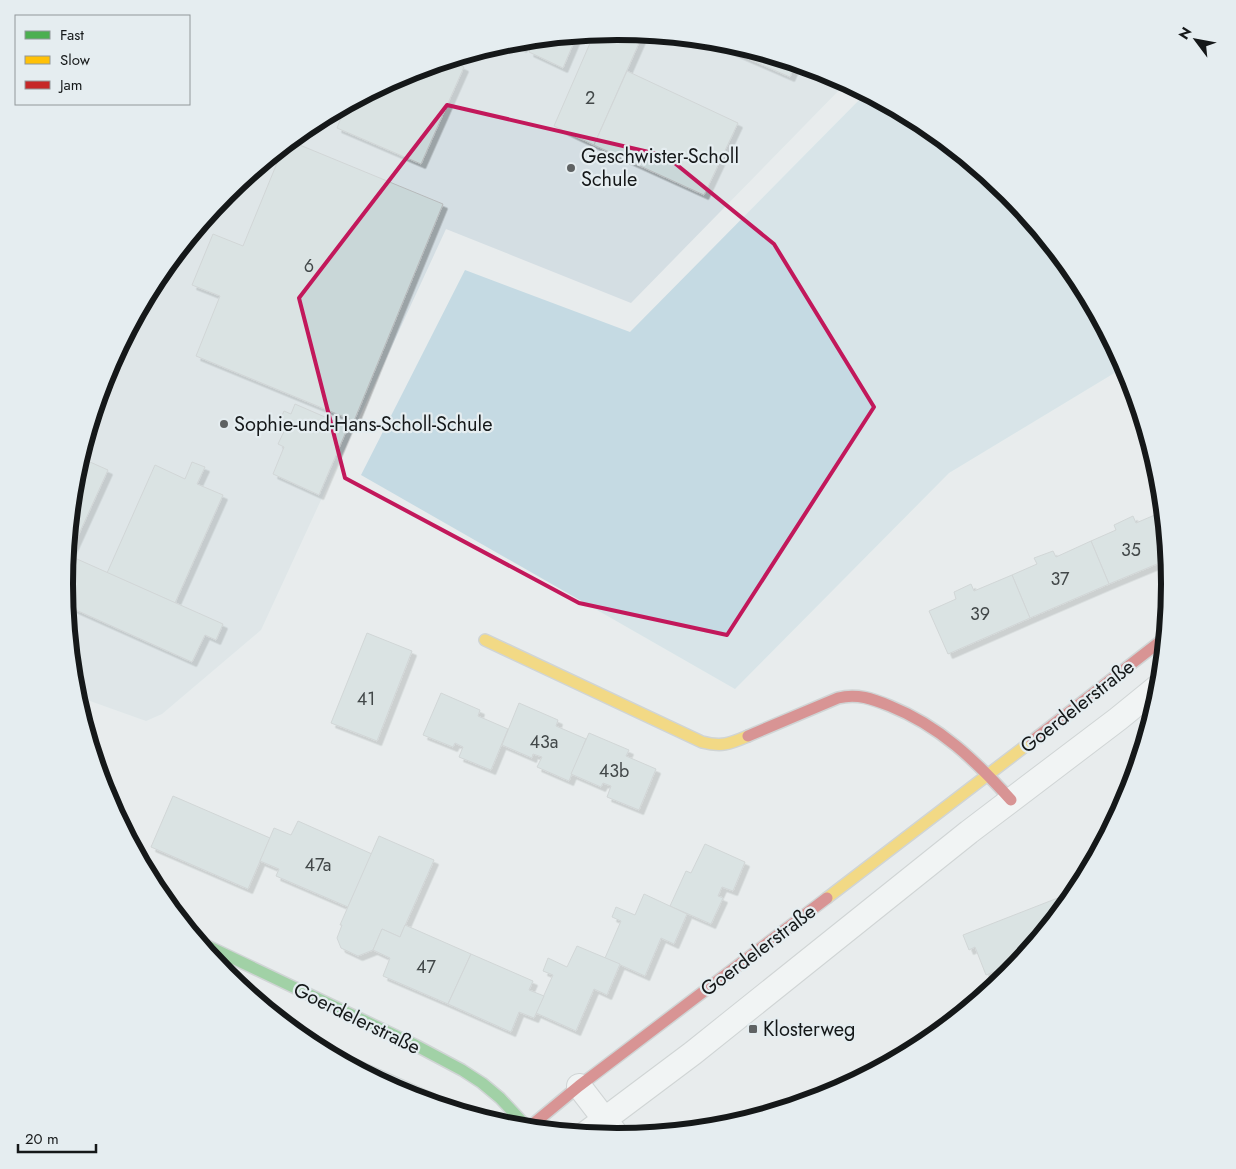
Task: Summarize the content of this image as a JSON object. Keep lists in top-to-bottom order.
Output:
{
  "streets": {
    "street": ["Goerdelerstraße"]
  },
  "places": {
    "other": ["Geschwister-Scholl Schule", "Sophie-und-Hans-Scholl-Schule"],
    "transit": ["Klosterweg"]
  },
  "house_numbers": [
    "2",
    "6",
    "35",
    "37",
    "39",
    "41",
    "43a",
    "43b",
    "47a",
    "47"
  ],
  "legend": ["Fast", "Slow", "Jam"],
  "scale_bar": "20 m",
  "north": "top left"
}
